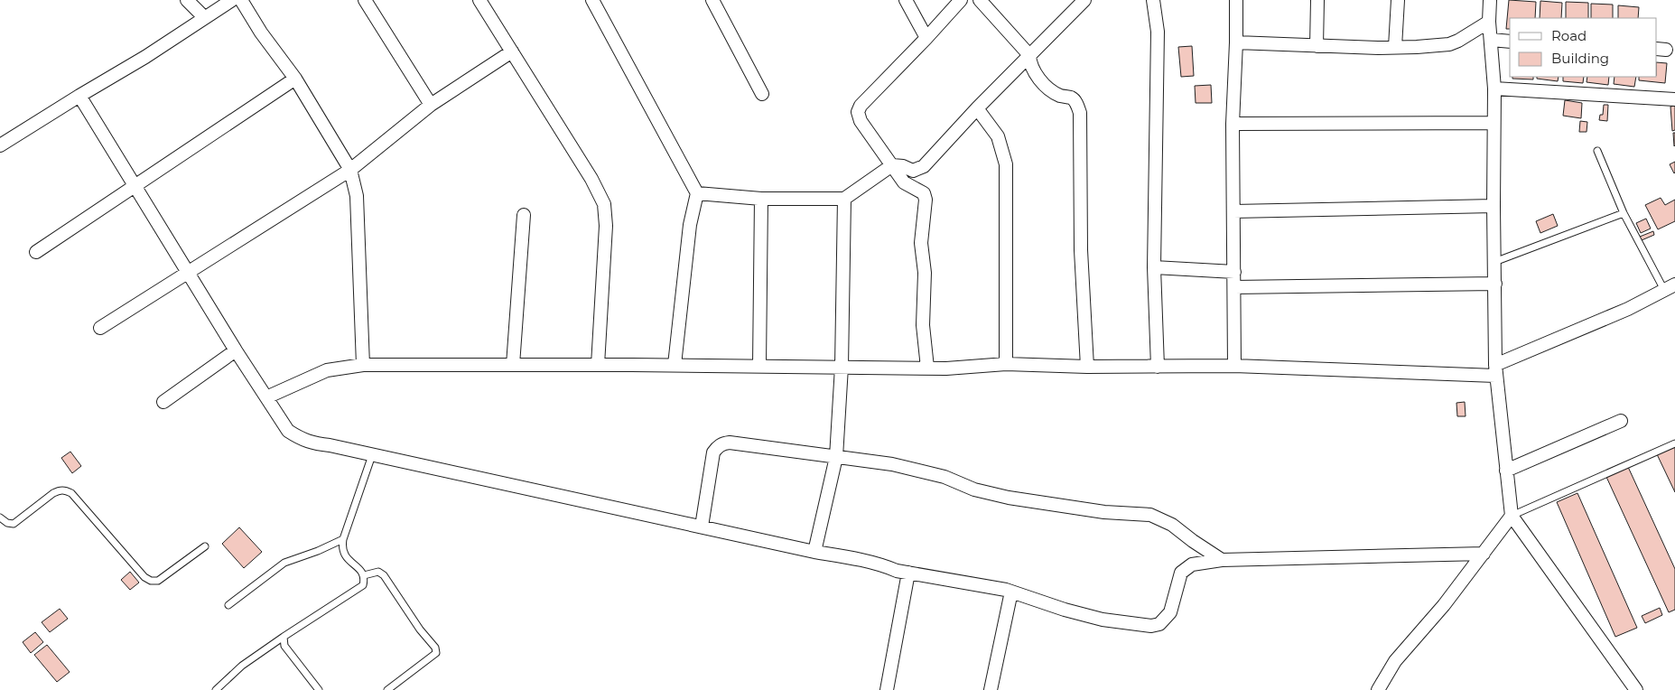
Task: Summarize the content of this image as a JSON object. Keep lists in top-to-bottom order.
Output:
{
  "legend": ["Road", "Building"]
}
